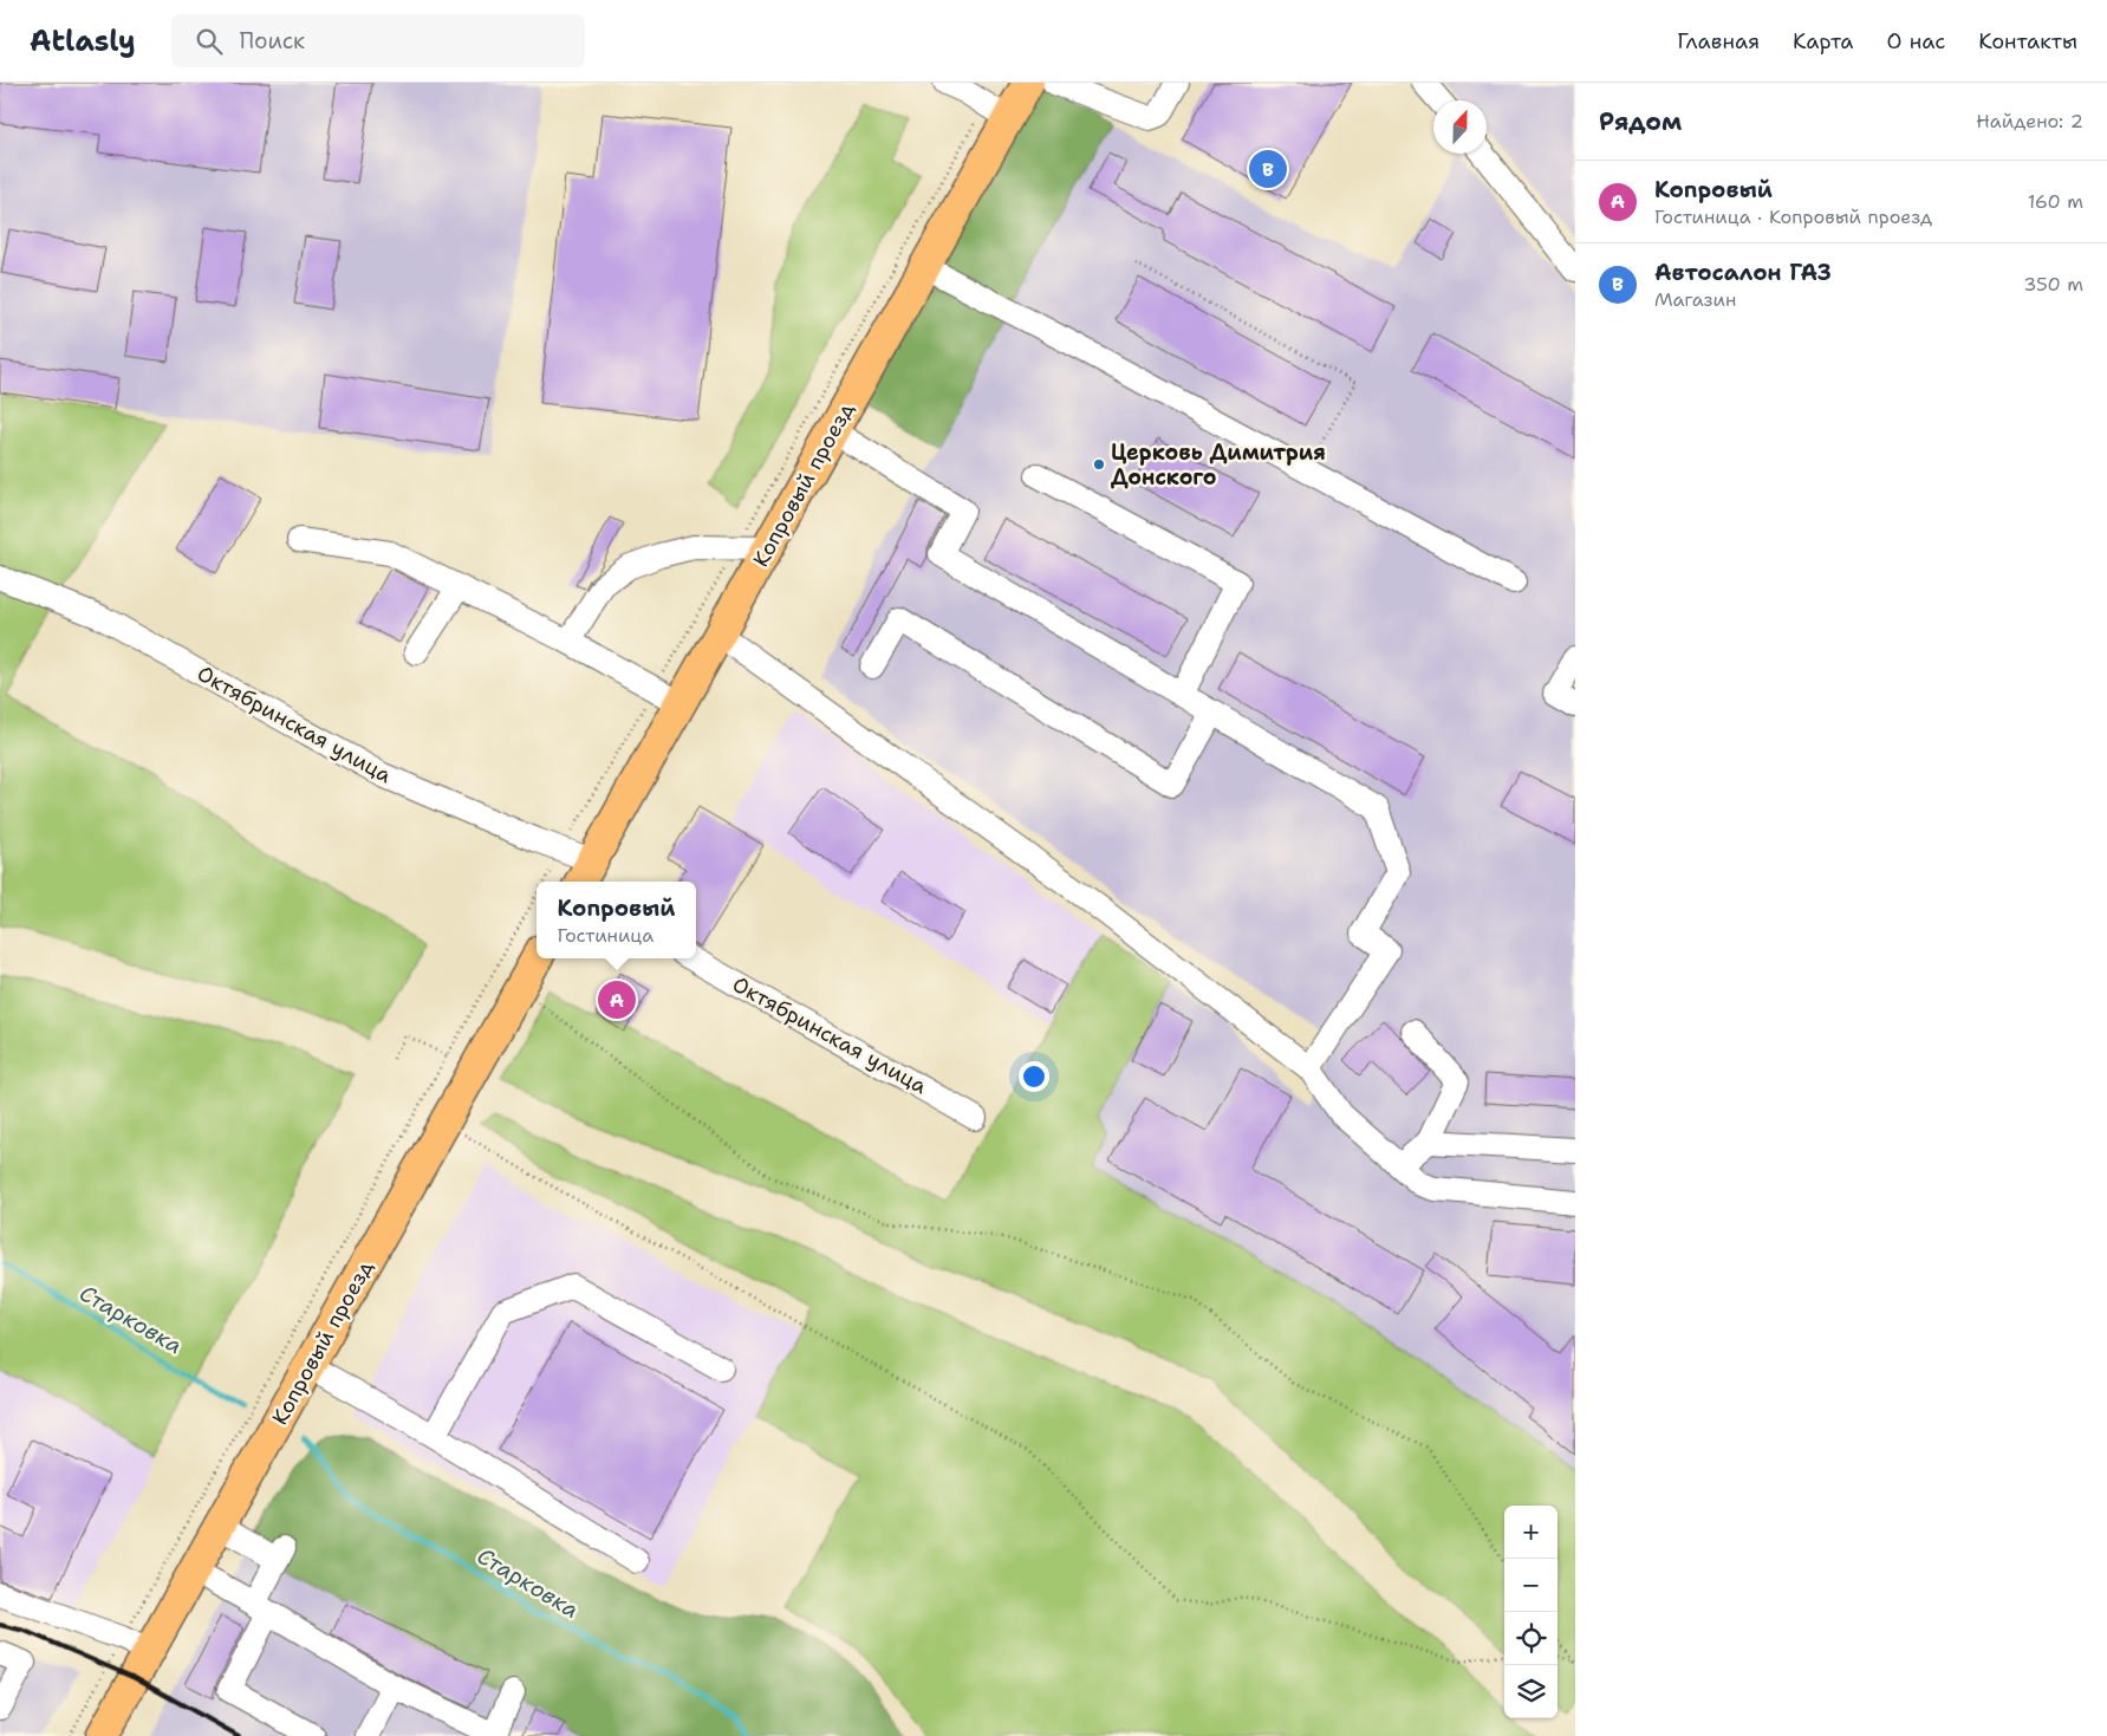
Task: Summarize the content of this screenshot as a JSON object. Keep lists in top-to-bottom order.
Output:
{
  "streets": {
    "main road": ["Копровый проезд"],
    "street": ["Октябринская улица"]
  },
  "crossings": [
    ["Копровый проезд", "Октябринская улица"]
  ],
  "water": ["Старковка"],
  "places": ["Церковь Димитрия Донского"],
  "north": "top",
  "page": {
    "header": "Atlasly",
    "search": "Поиск",
    "nav": [
      "Главная",
      "Карта",
      "О нас",
      "Контакты"
    ],
    "heading": ["Рядом", "Найдено: 2"],
    "pins": ["B", "A"],
    "list": [
      {
        "mark": "A",
        "name": "Копровый",
        "note": "Гостиница · Копровый проезд",
        "value": "160 m"
      },
      {
        "mark": "B",
        "name": "Автосалон ГАЗ",
        "note": "Магазин",
        "value": "350 m"
      }
    ],
    "popup": ["Копровый", "Гостиница"],
    "map_buttons": ["+", "−"]
  }
}
